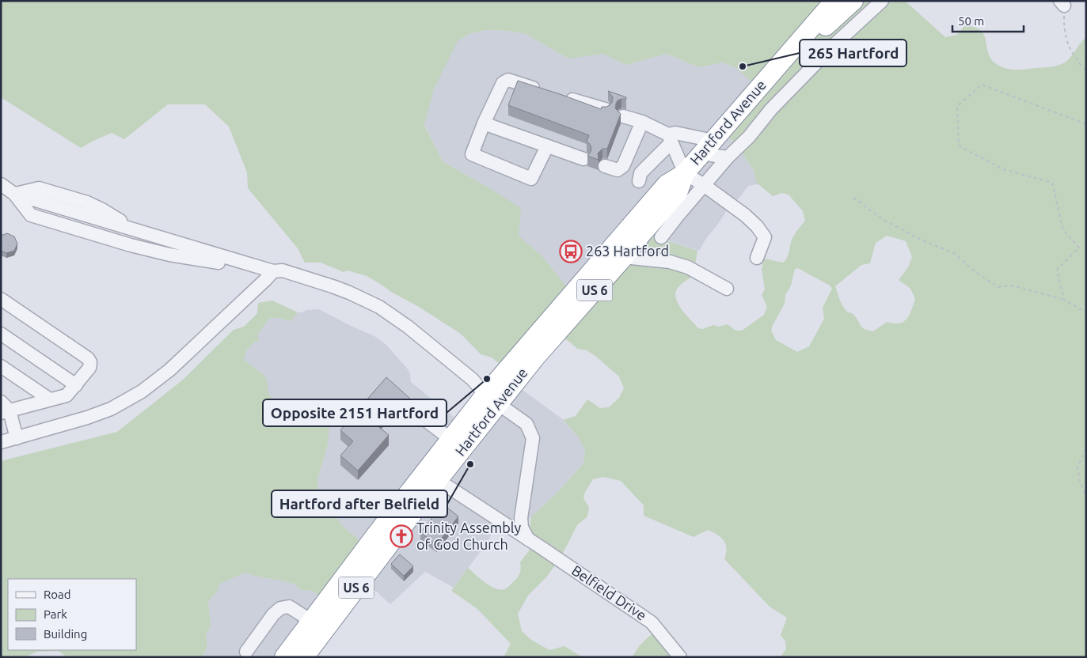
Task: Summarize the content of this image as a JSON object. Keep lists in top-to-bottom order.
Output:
{
  "streets": {
    "highway": ["Hartford Avenue", "US 6"],
    "street": ["Belfield Drive"]
  },
  "crossings": [
    ["Hartford Avenue", "Belfield Drive"]
  ],
  "places": {
    "other": ["265 Hartford", "Opposite 2151 Hartford", "Hartford after Belfield"],
    "bus stop": ["263 Hartford"],
    "church": ["Trinity Assembly of God Church"]
  },
  "legend": ["Road", "Park", "Building"],
  "scale_bar": "50 m"
}
